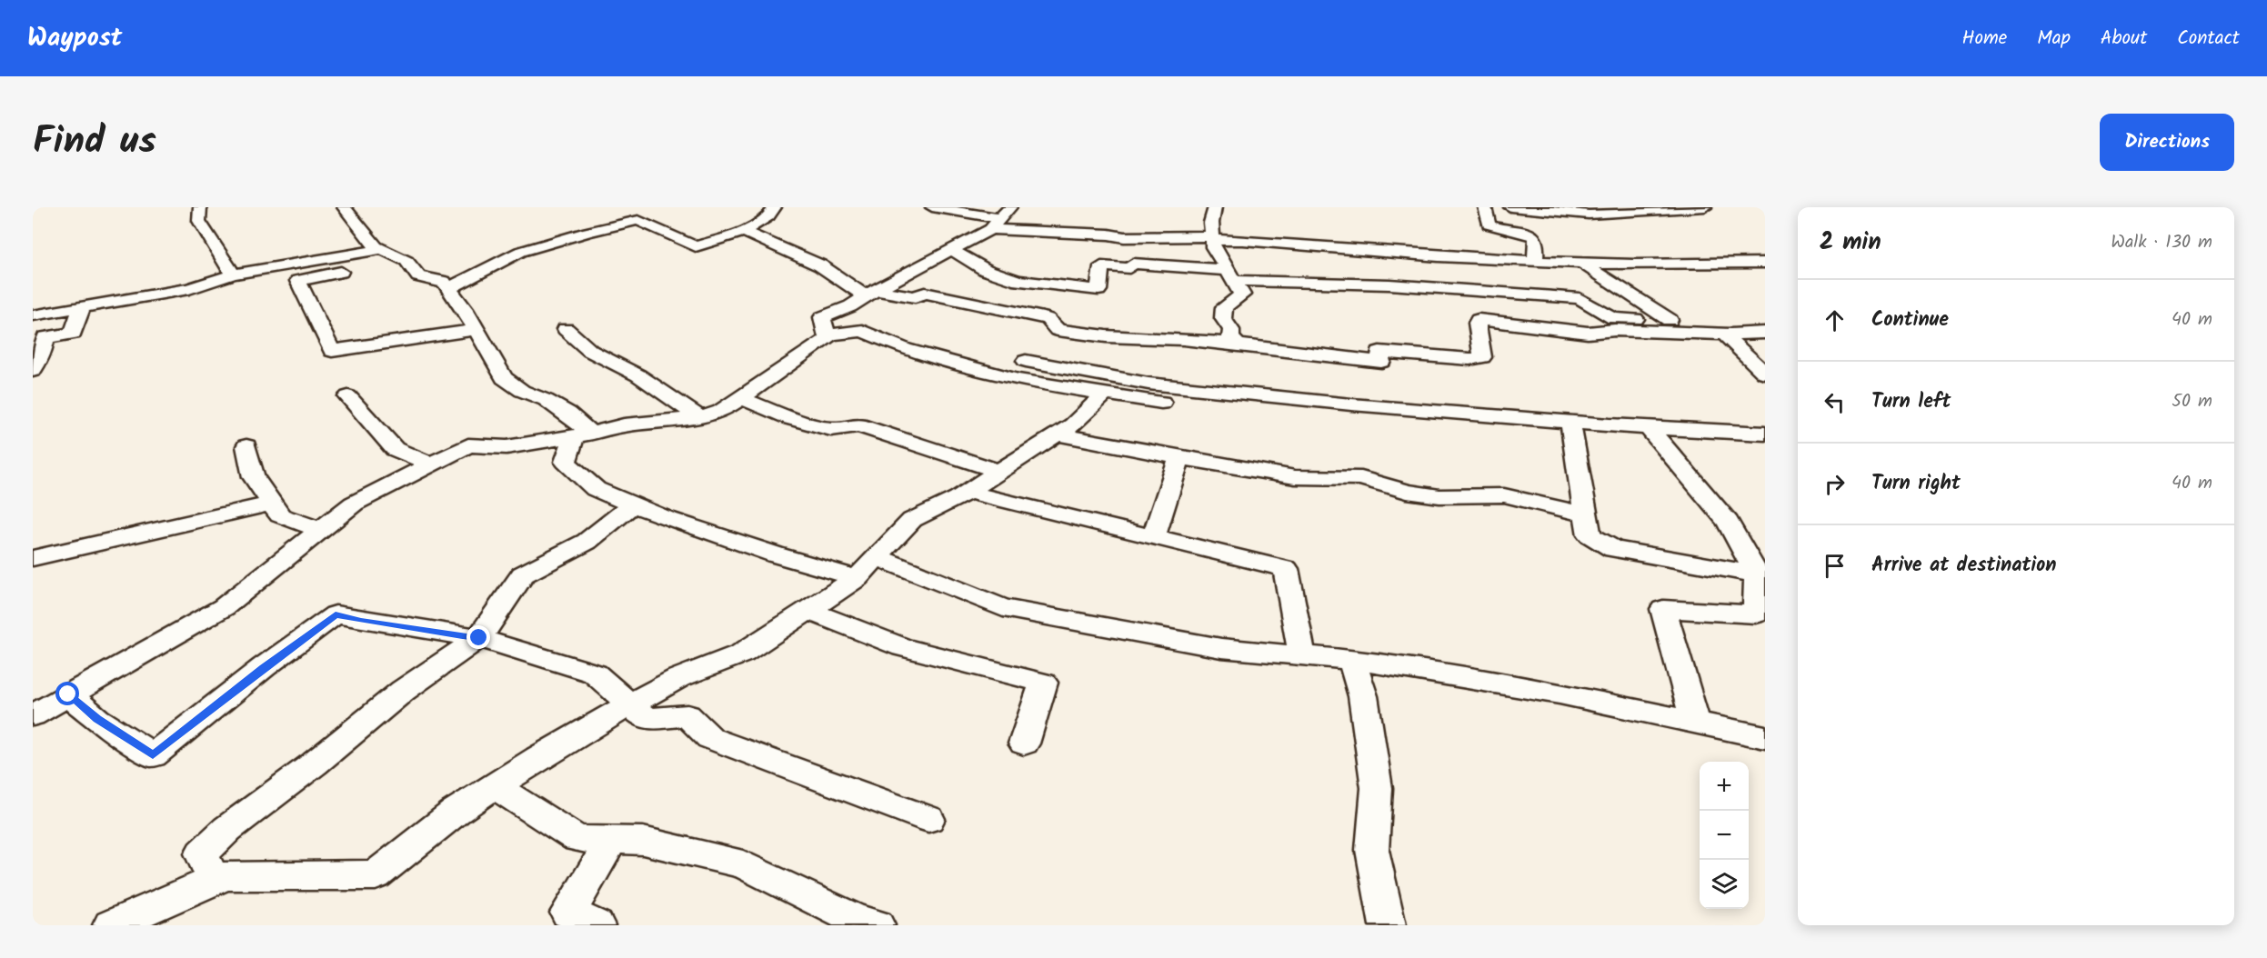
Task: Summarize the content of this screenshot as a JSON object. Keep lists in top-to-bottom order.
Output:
{
  "page": {
    "header": "Waypost",
    "nav": [
      "Home",
      "Map",
      "About",
      "Contact"
    ],
    "title": "Find us",
    "buttons": "Directions",
    "heading": ["2 min", "Walk · 130 m"],
    "list": [
      ["Continue", "40 m"],
      ["Turn left", "50 m"],
      ["Turn right", "40 m"],
      "Arrive at destination"
    ],
    "map_buttons": ["+", "−"]
  }
}
